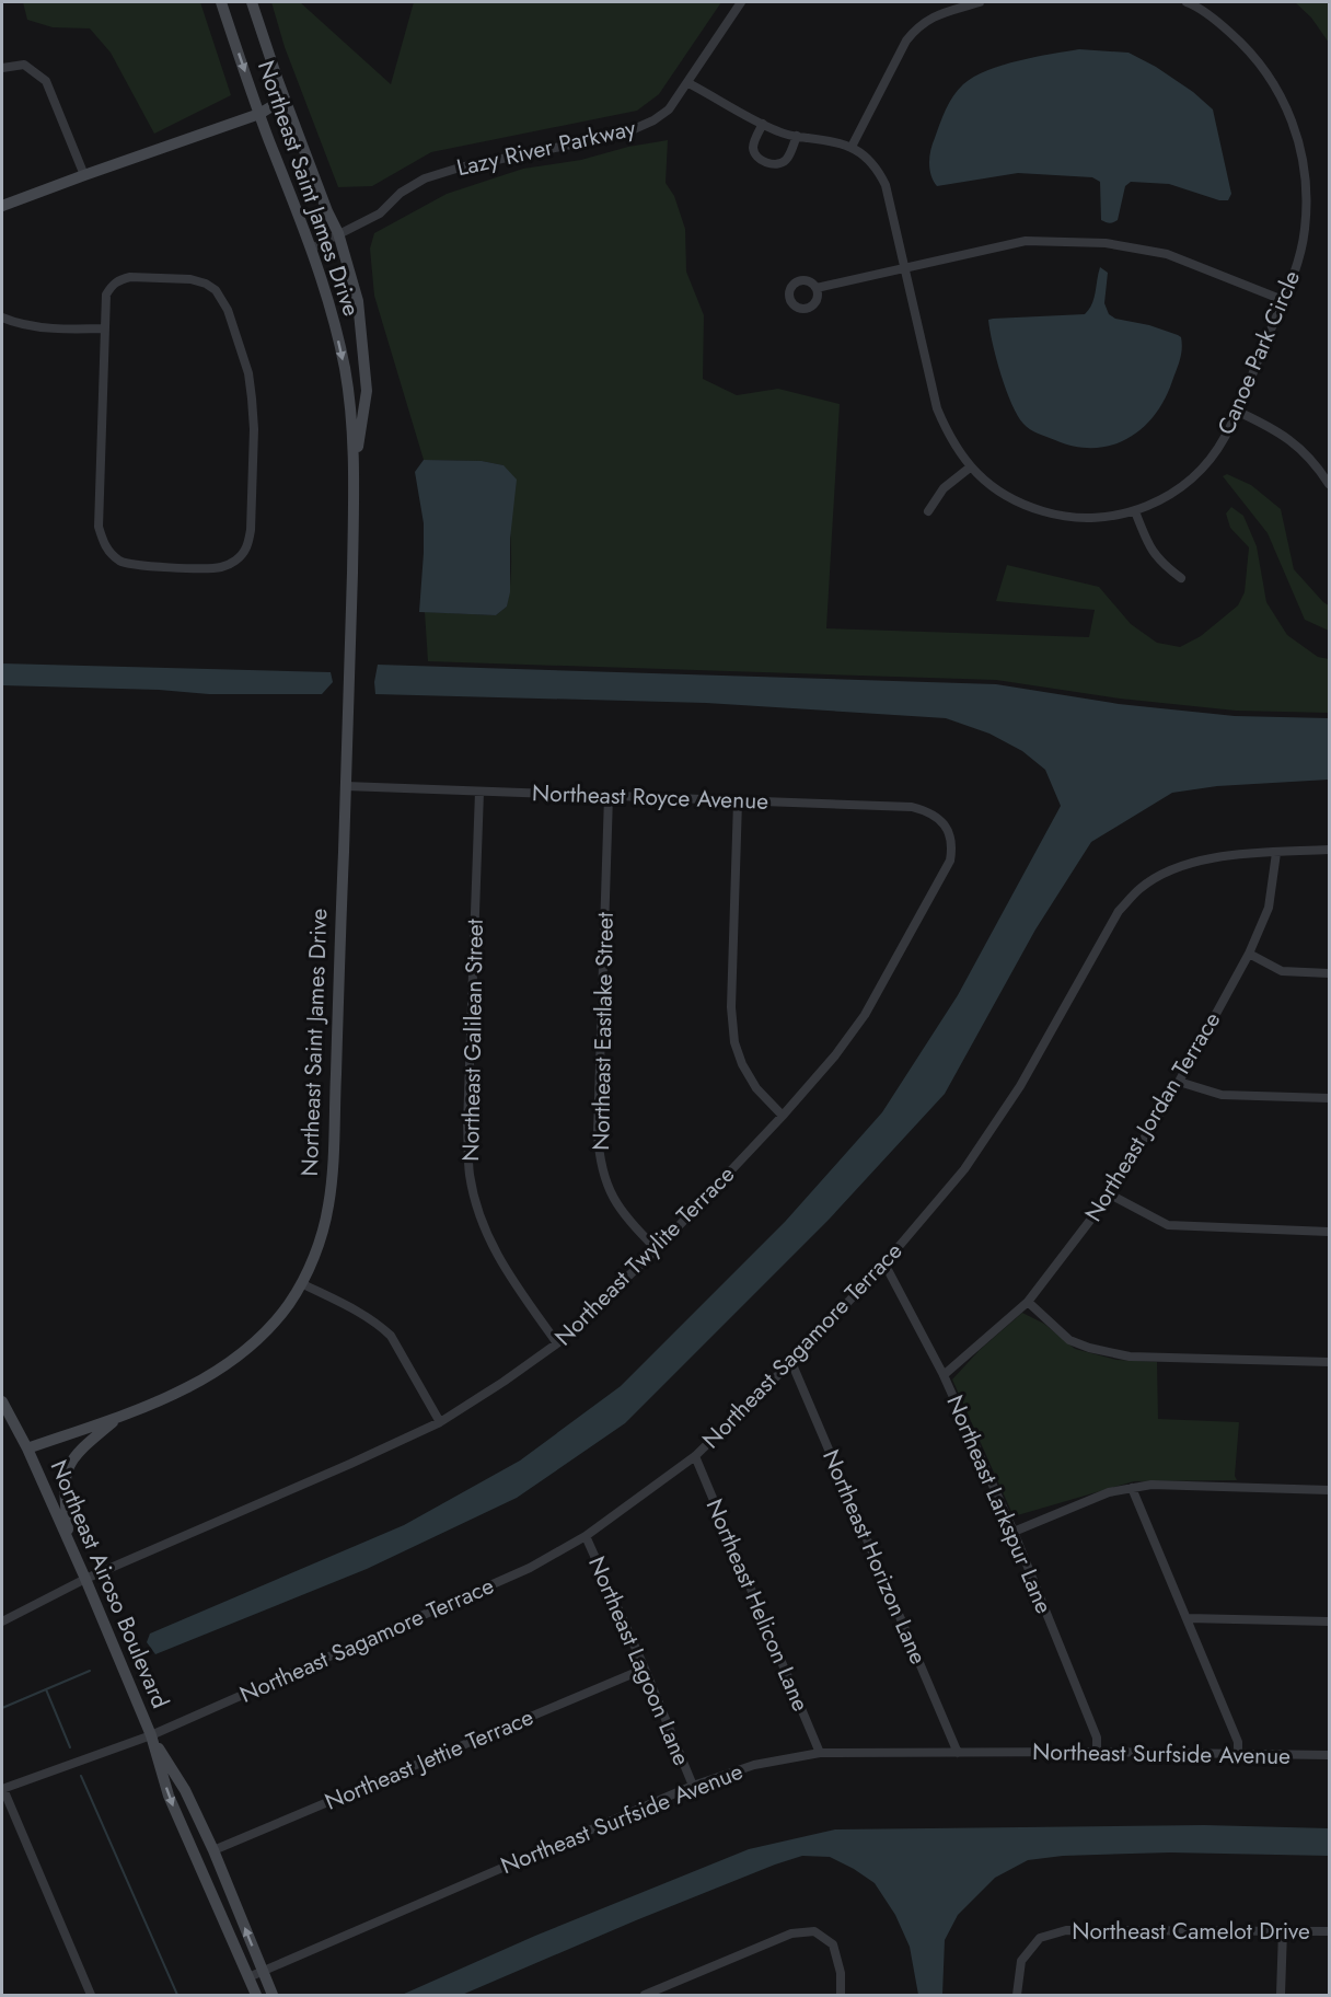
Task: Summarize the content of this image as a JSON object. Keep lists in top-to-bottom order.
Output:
{
  "streets": {
    "main road": ["Northeast Saint James Drive", "Northeast Airoso Boulevard"],
    "street": [
      "Lazy River Parkway",
      "Canoe Park Circle",
      "Northeast Royce Avenue",
      "Northeast Eastlake Street",
      "Northeast Galilean Street",
      "Northeast Jordan Terrace",
      "Northeast Twylite Terrace",
      "Northeast Sagamore Terrace",
      "Northeast Larkspur Lane",
      "Northeast Horizon Lane",
      "Northeast Helicon Lane",
      "Northeast Lagoon Lane",
      "Northeast Surfside Avenue",
      "Northeast Jettie Terrace",
      "Northeast Camelot Drive"
    ]
  },
  "crossings": [
    ["Lazy River Parkway", "Northeast Saint James Drive"],
    ["Northeast Saint James Drive", "Northeast Royce Avenue"],
    ["Northeast Saint James Drive", "Northeast Airoso Boulevard"],
    ["Northeast Royce Avenue", "Northeast Eastlake Street"],
    ["Northeast Royce Avenue", "Northeast Galilean Street"],
    ["Northeast Royce Avenue", "Northeast Twylite Terrace"],
    ["Northeast Eastlake Street", "Northeast Twylite Terrace"],
    ["Northeast Galilean Street", "Northeast Twylite Terrace"],
    ["Northeast Jordan Terrace", "Northeast Sagamore Terrace"],
    ["Northeast Jordan Terrace", "Northeast Larkspur Lane"],
    ["Northeast Twylite Terrace", "Northeast Airoso Boulevard"],
    ["Northeast Sagamore Terrace", "Northeast Larkspur Lane"],
    ["Northeast Sagamore Terrace", "Northeast Horizon Lane"],
    ["Northeast Sagamore Terrace", "Northeast Airoso Boulevard"],
    ["Northeast Sagamore Terrace", "Northeast Helicon Lane"],
    ["Northeast Sagamore Terrace", "Northeast Lagoon Lane"],
    ["Northeast Larkspur Lane", "Northeast Surfside Avenue"],
    ["Northeast Horizon Lane", "Northeast Surfside Avenue"],
    ["Northeast Airoso Boulevard", "Northeast Surfside Avenue"],
    ["Northeast Airoso Boulevard", "Northeast Jettie Terrace"],
    ["Northeast Helicon Lane", "Northeast Surfside Avenue"],
    ["Northeast Lagoon Lane", "Northeast Surfside Avenue"],
    ["Northeast Lagoon Lane", "Northeast Jettie Terrace"]
  ]
}
